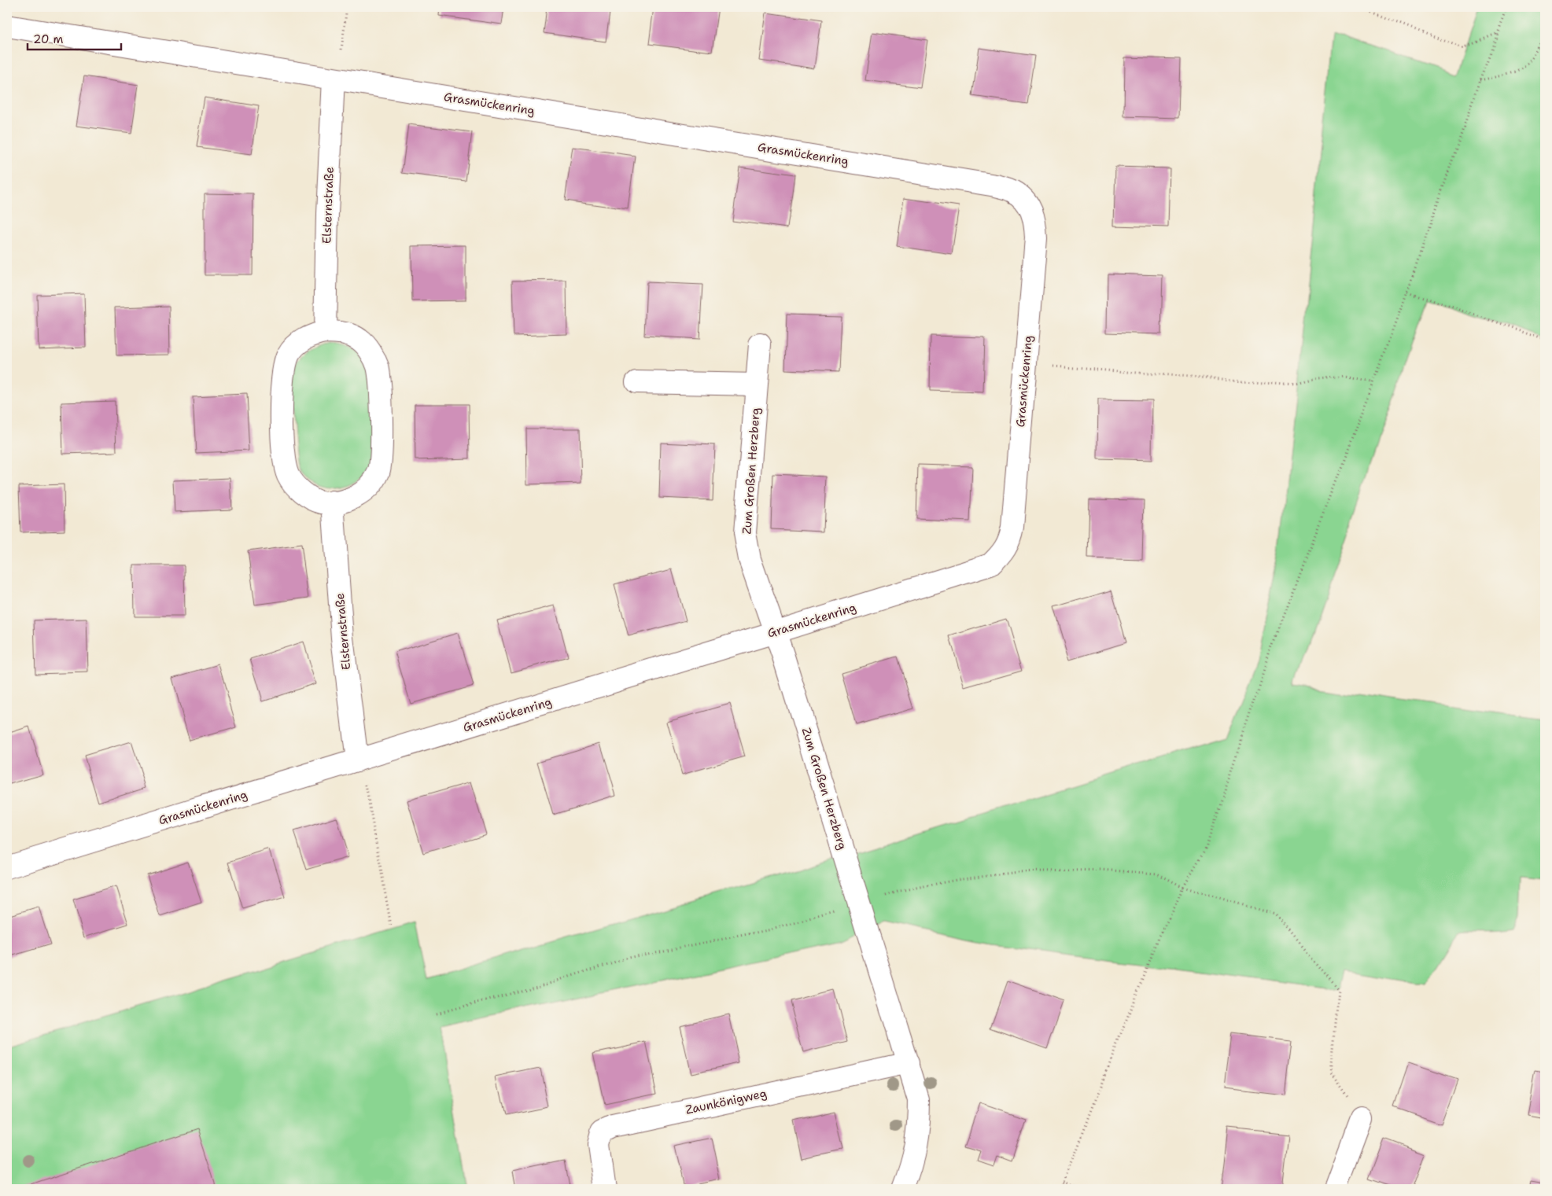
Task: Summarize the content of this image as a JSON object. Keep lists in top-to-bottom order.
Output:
{
  "streets": {
    "street": [
      "Grasmückenring",
      "Elsternstraße",
      "Zum Großen Herzberg",
      "Zaunkönigweg"
    ]
  },
  "crossings": [
    ["Grasmückenring", "Elsternstraße"],
    ["Grasmückenring", "Zum Großen Herzberg"],
    ["Zum Großen Herzberg", "Zaunkönigweg"]
  ],
  "scale_bar": "20 m"
}
